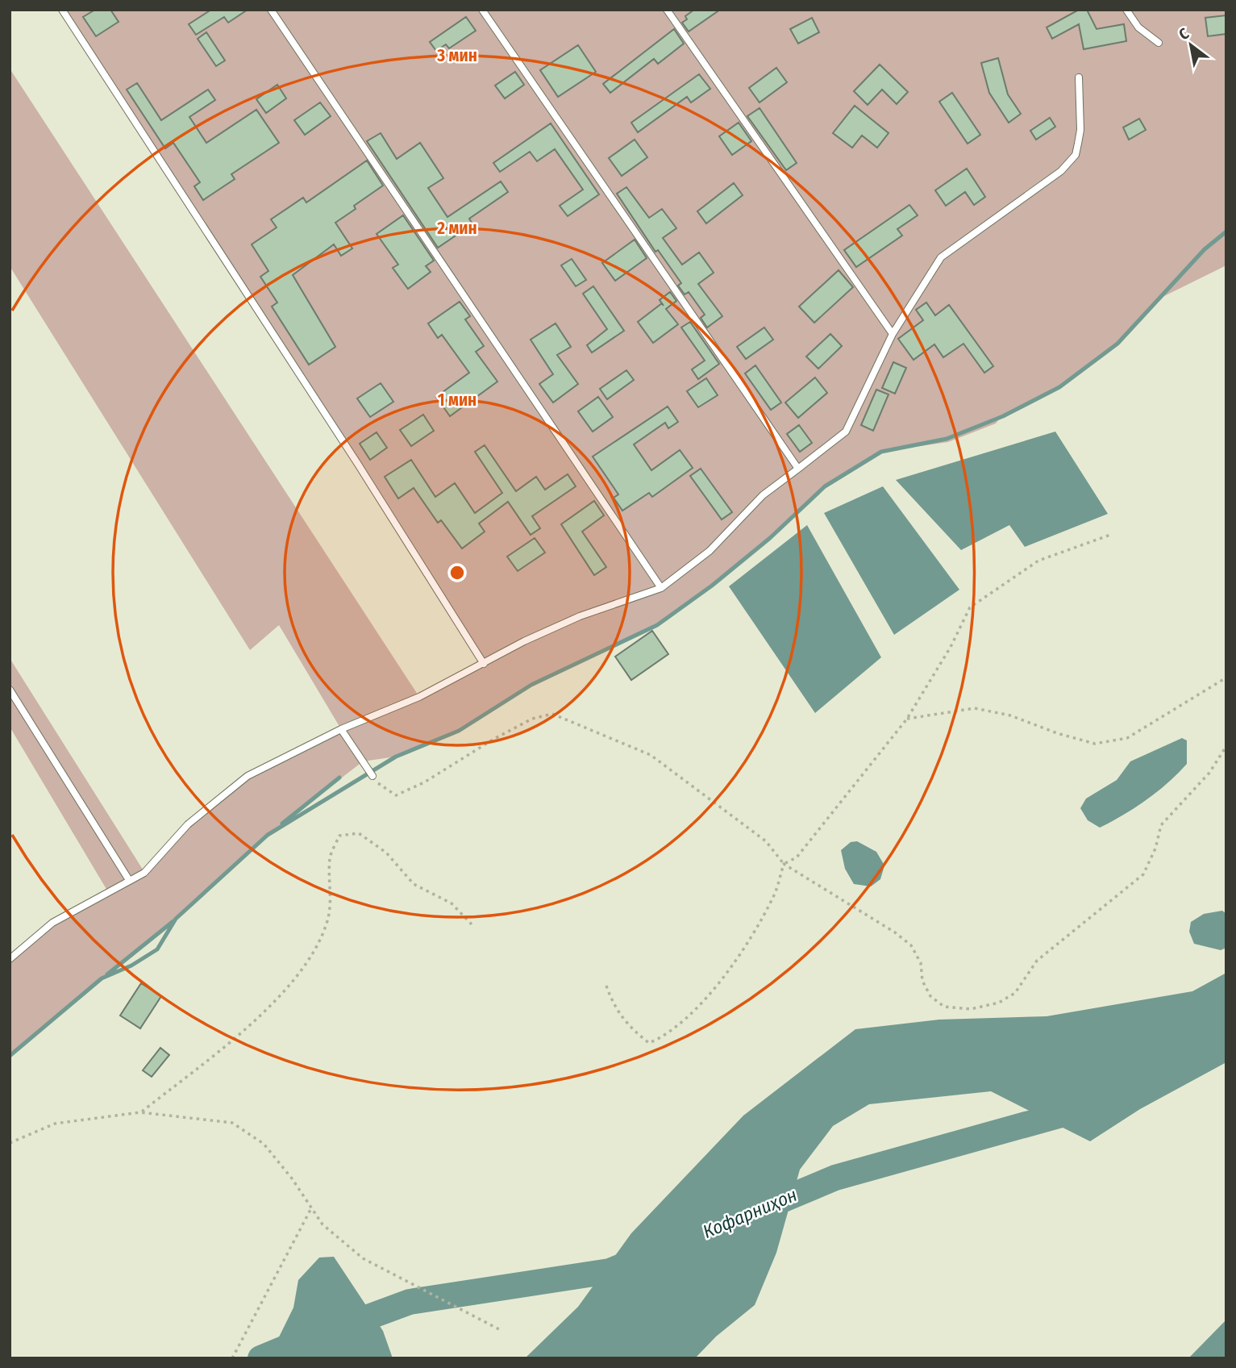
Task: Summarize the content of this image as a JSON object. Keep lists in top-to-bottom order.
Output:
{
  "water": ["Кофарниҳон"],
  "north": "top left",
  "rings": ["3 мин", "2 мин", "1 мин"]
}
